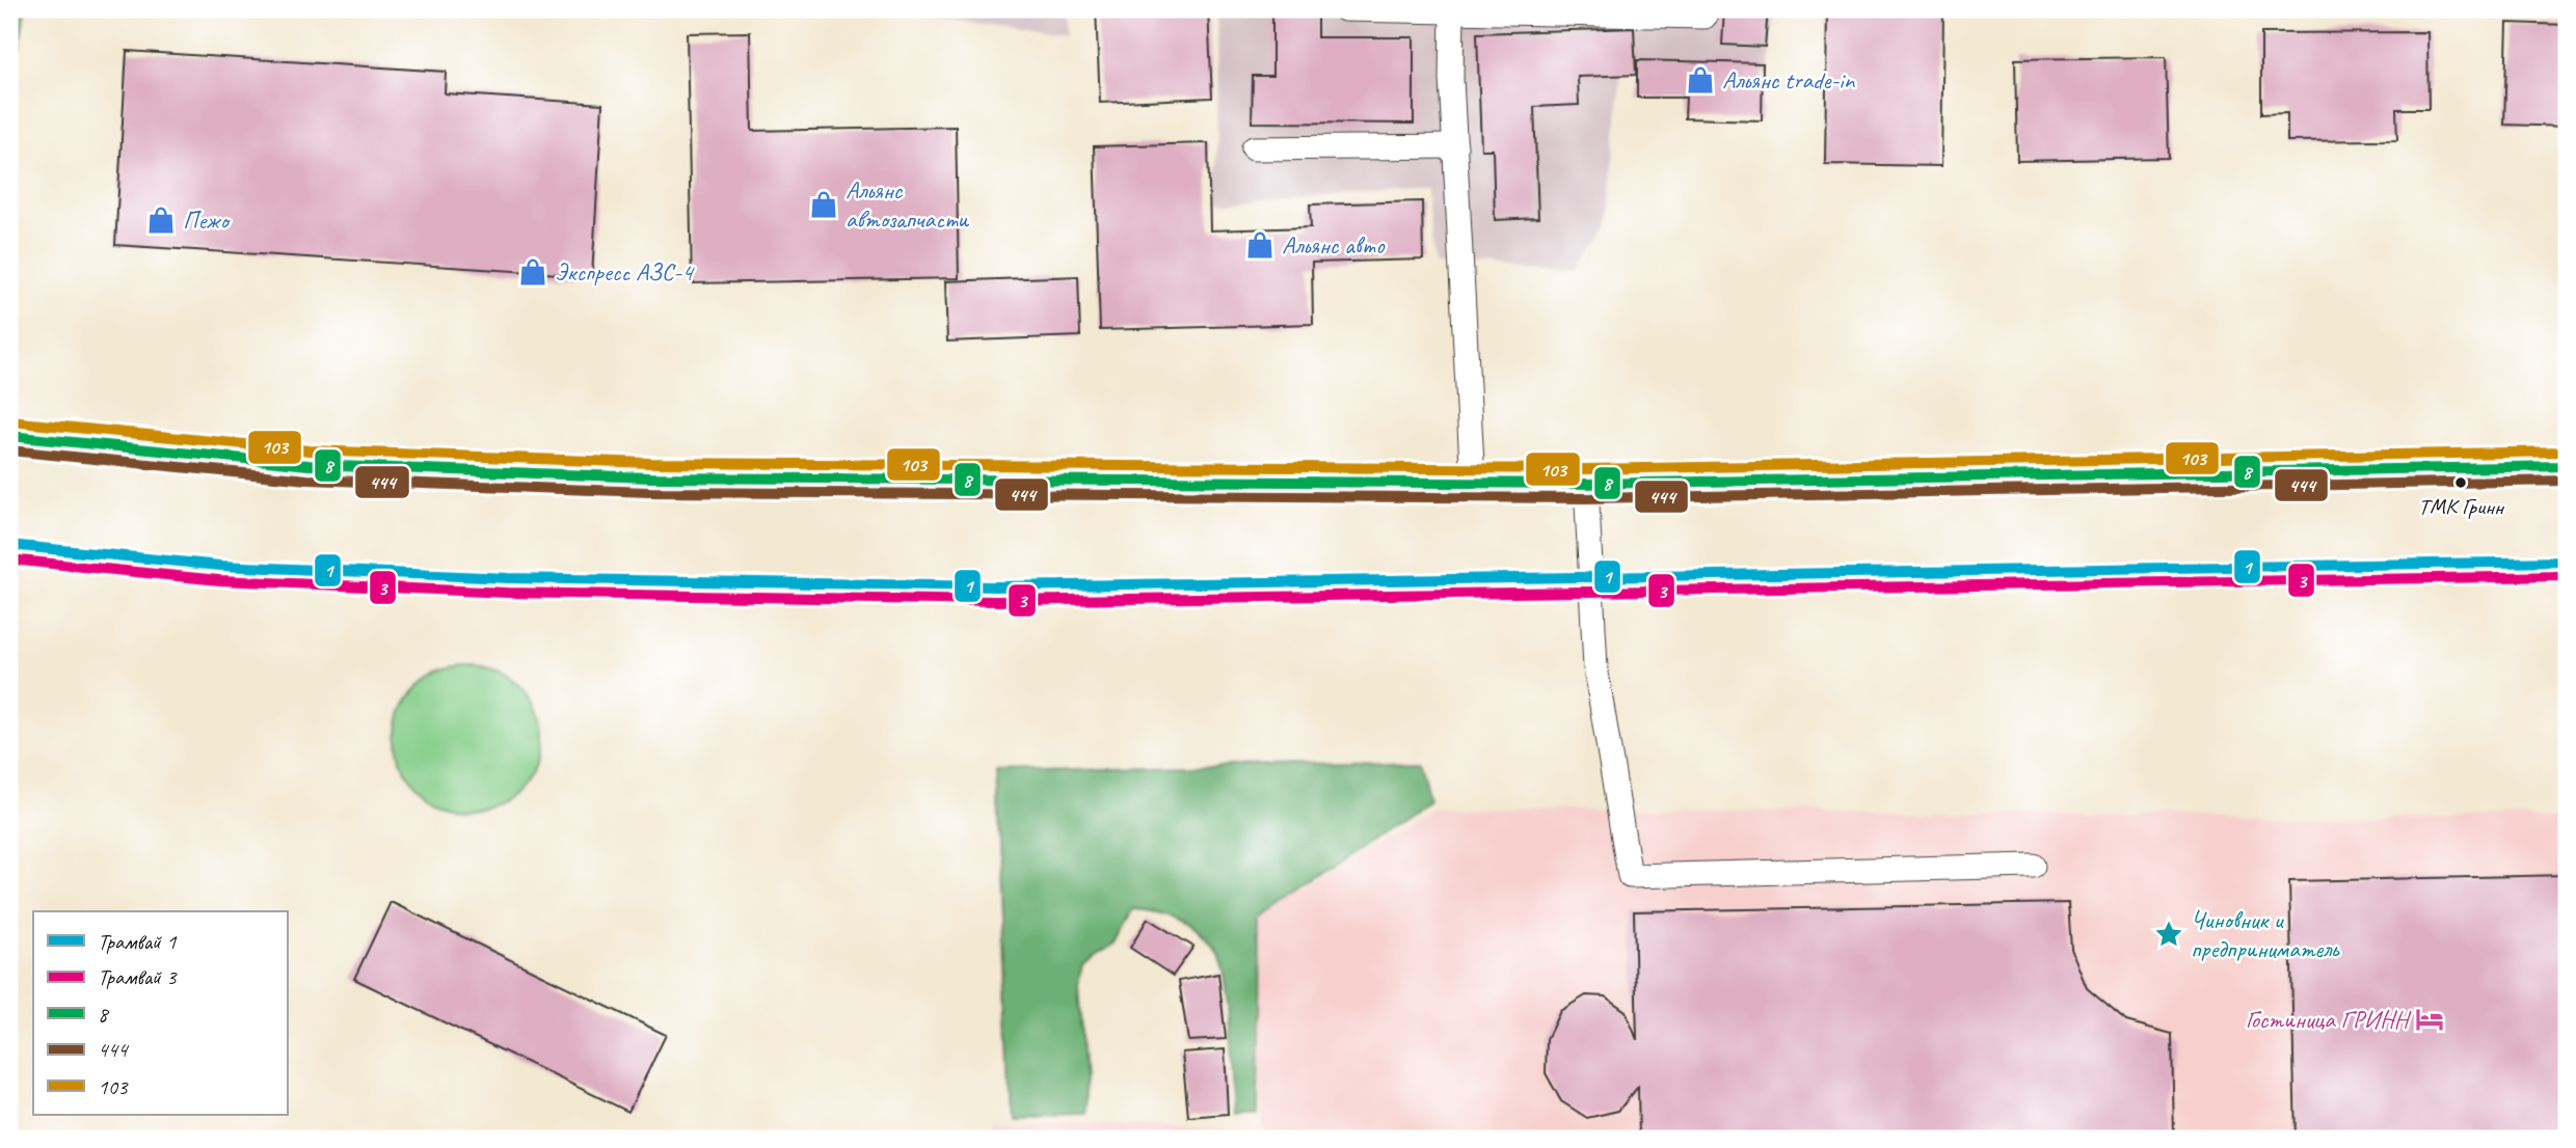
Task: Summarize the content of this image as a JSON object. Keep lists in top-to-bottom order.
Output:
{
  "places": {
    "shop": [
      "Альянс trade-in",
      "Альянс автозапчасти",
      "Пежо",
      "Альянс авто",
      "Экспресс АЗС-4"
    ],
    "other": ["ТМК Гринн"],
    "place": ["Чиновник и предприниматель"],
    "hotel": ["Гостиница ГРИНН"]
  },
  "lines": [
    "transit line 103",
    "transit line 8",
    "transit line 444",
    "tram line 1",
    "tram line 3"
  ],
  "legend": [
    "Трамвай 1",
    "Трамвай 3",
    "8",
    "444",
    "103"
  ]
}
